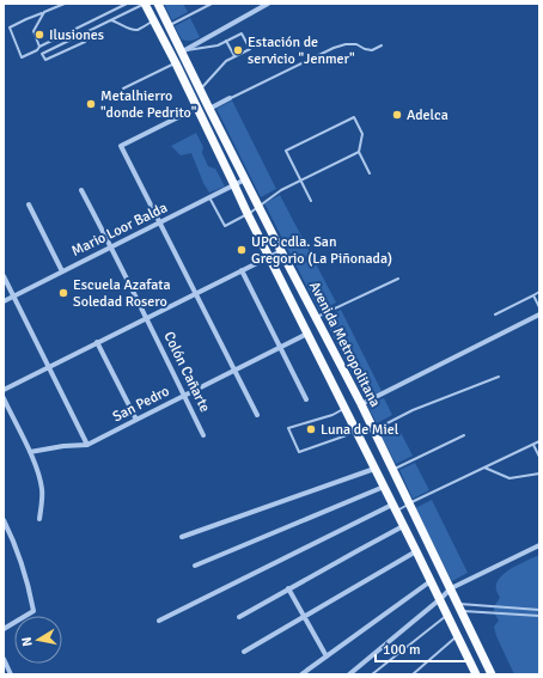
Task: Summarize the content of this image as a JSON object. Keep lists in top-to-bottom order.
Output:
{
  "streets": {
    "highway": ["Avenida Metropolitana"],
    "street": ["Mario Loor Balda", "Colón Cañarte", "San Pedro"]
  },
  "crossings": [
    ["Mario Loor Balda", "Avenida Metropolitana"],
    ["Mario Loor Balda", "Colón Cañarte"],
    ["Colón Cañarte", "San Pedro"]
  ],
  "places": [
    "Ilusiones",
    "Estación de servicio \"Jenmer\"",
    "Metalhierro \"donde Pedrito\"",
    "Adelca",
    "UPC cdla. San Gregorio (La Piñonada)",
    "Escuela Azafata Soledad Rosero",
    "Luna de Miel"
  ],
  "scale_bar": "100 m",
  "north": "left"
}
